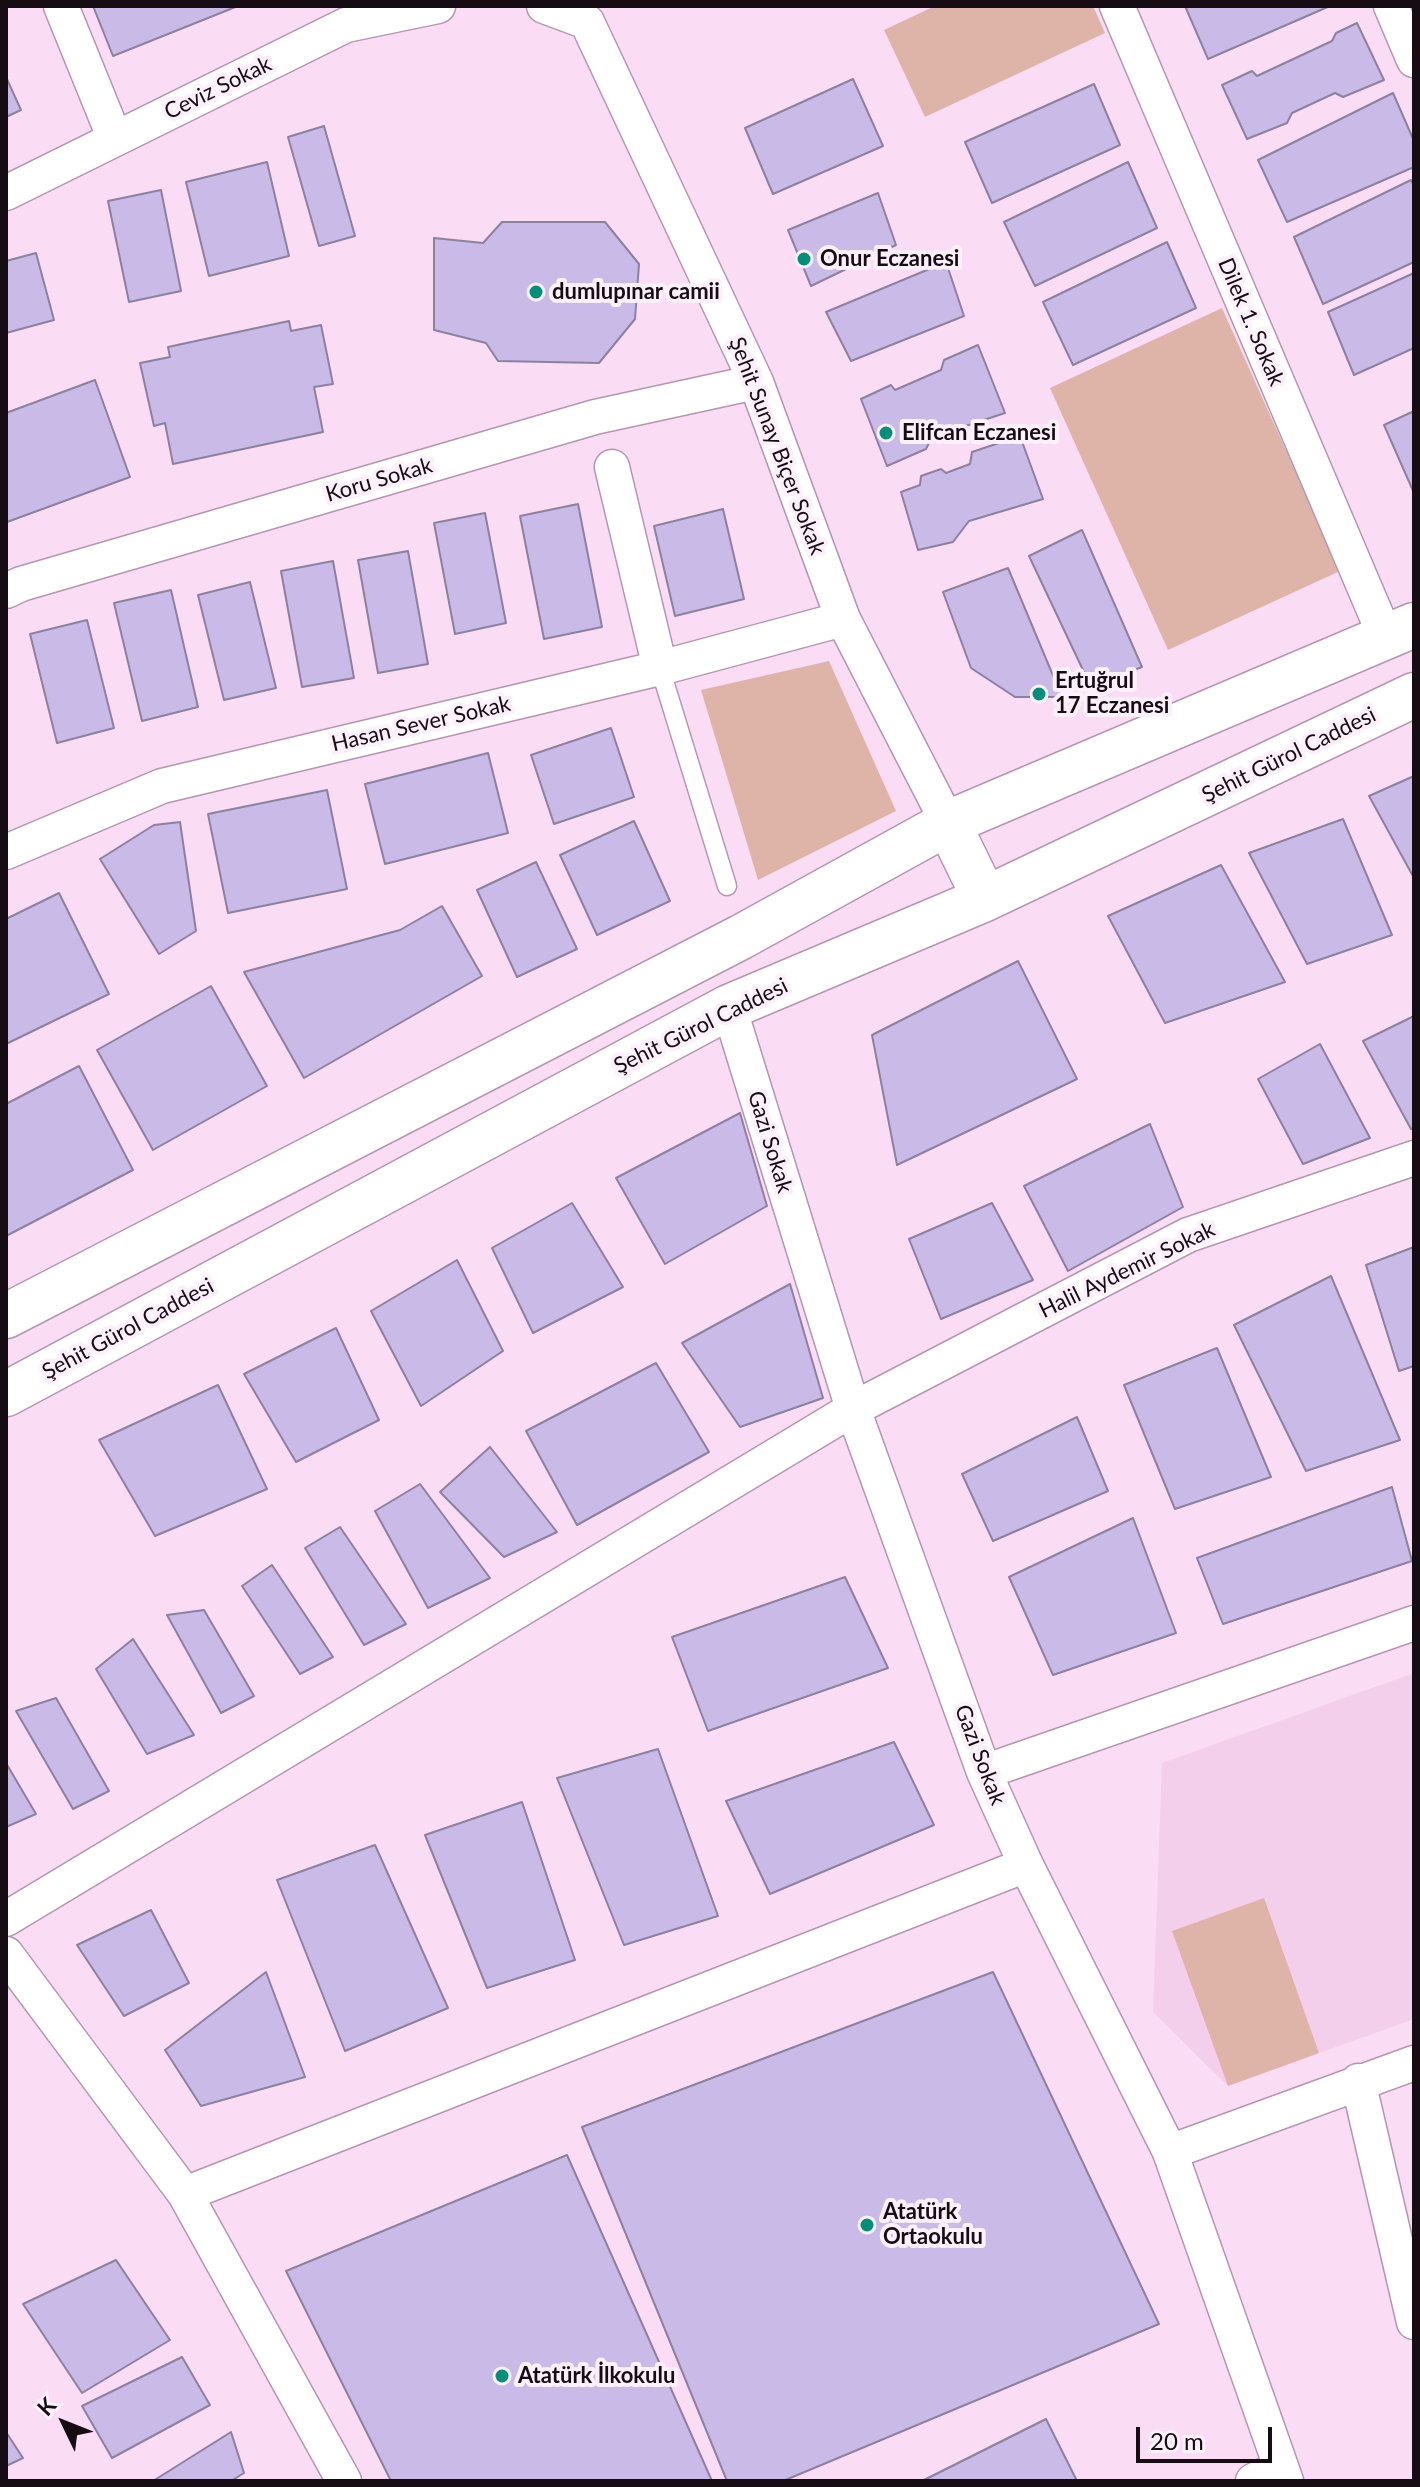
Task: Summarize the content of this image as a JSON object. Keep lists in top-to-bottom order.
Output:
{
  "streets": {
    "main road": ["Şehit Gürol Caddesi"],
    "street": [
      "Ceviz Sokak",
      "Dilek 1. Sokak",
      "Şehit Sunay Biçer Sokak",
      "Koru Sokak",
      "Hasan Sever Sokak",
      "Gazi Sokak",
      "Halil Aydemir Sokak"
    ]
  },
  "crossings": [
    ["Şehit Sunay Biçer Sokak", "Koru Sokak"],
    ["Şehit Sunay Biçer Sokak", "Hasan Sever Sokak"],
    ["Şehit Gürol Caddesi", "Gazi Sokak"],
    ["Gazi Sokak", "Halil Aydemir Sokak"]
  ],
  "places": [
    "Onur Eczanesi",
    "dumlupınar camii",
    "Elifcan Eczanesi",
    "Ertuğrul 17 Eczanesi",
    "Atatürk Ortaokulu",
    "Atatürk İlkokulu"
  ],
  "scale_bar": "20 m",
  "north": "top left"
}
